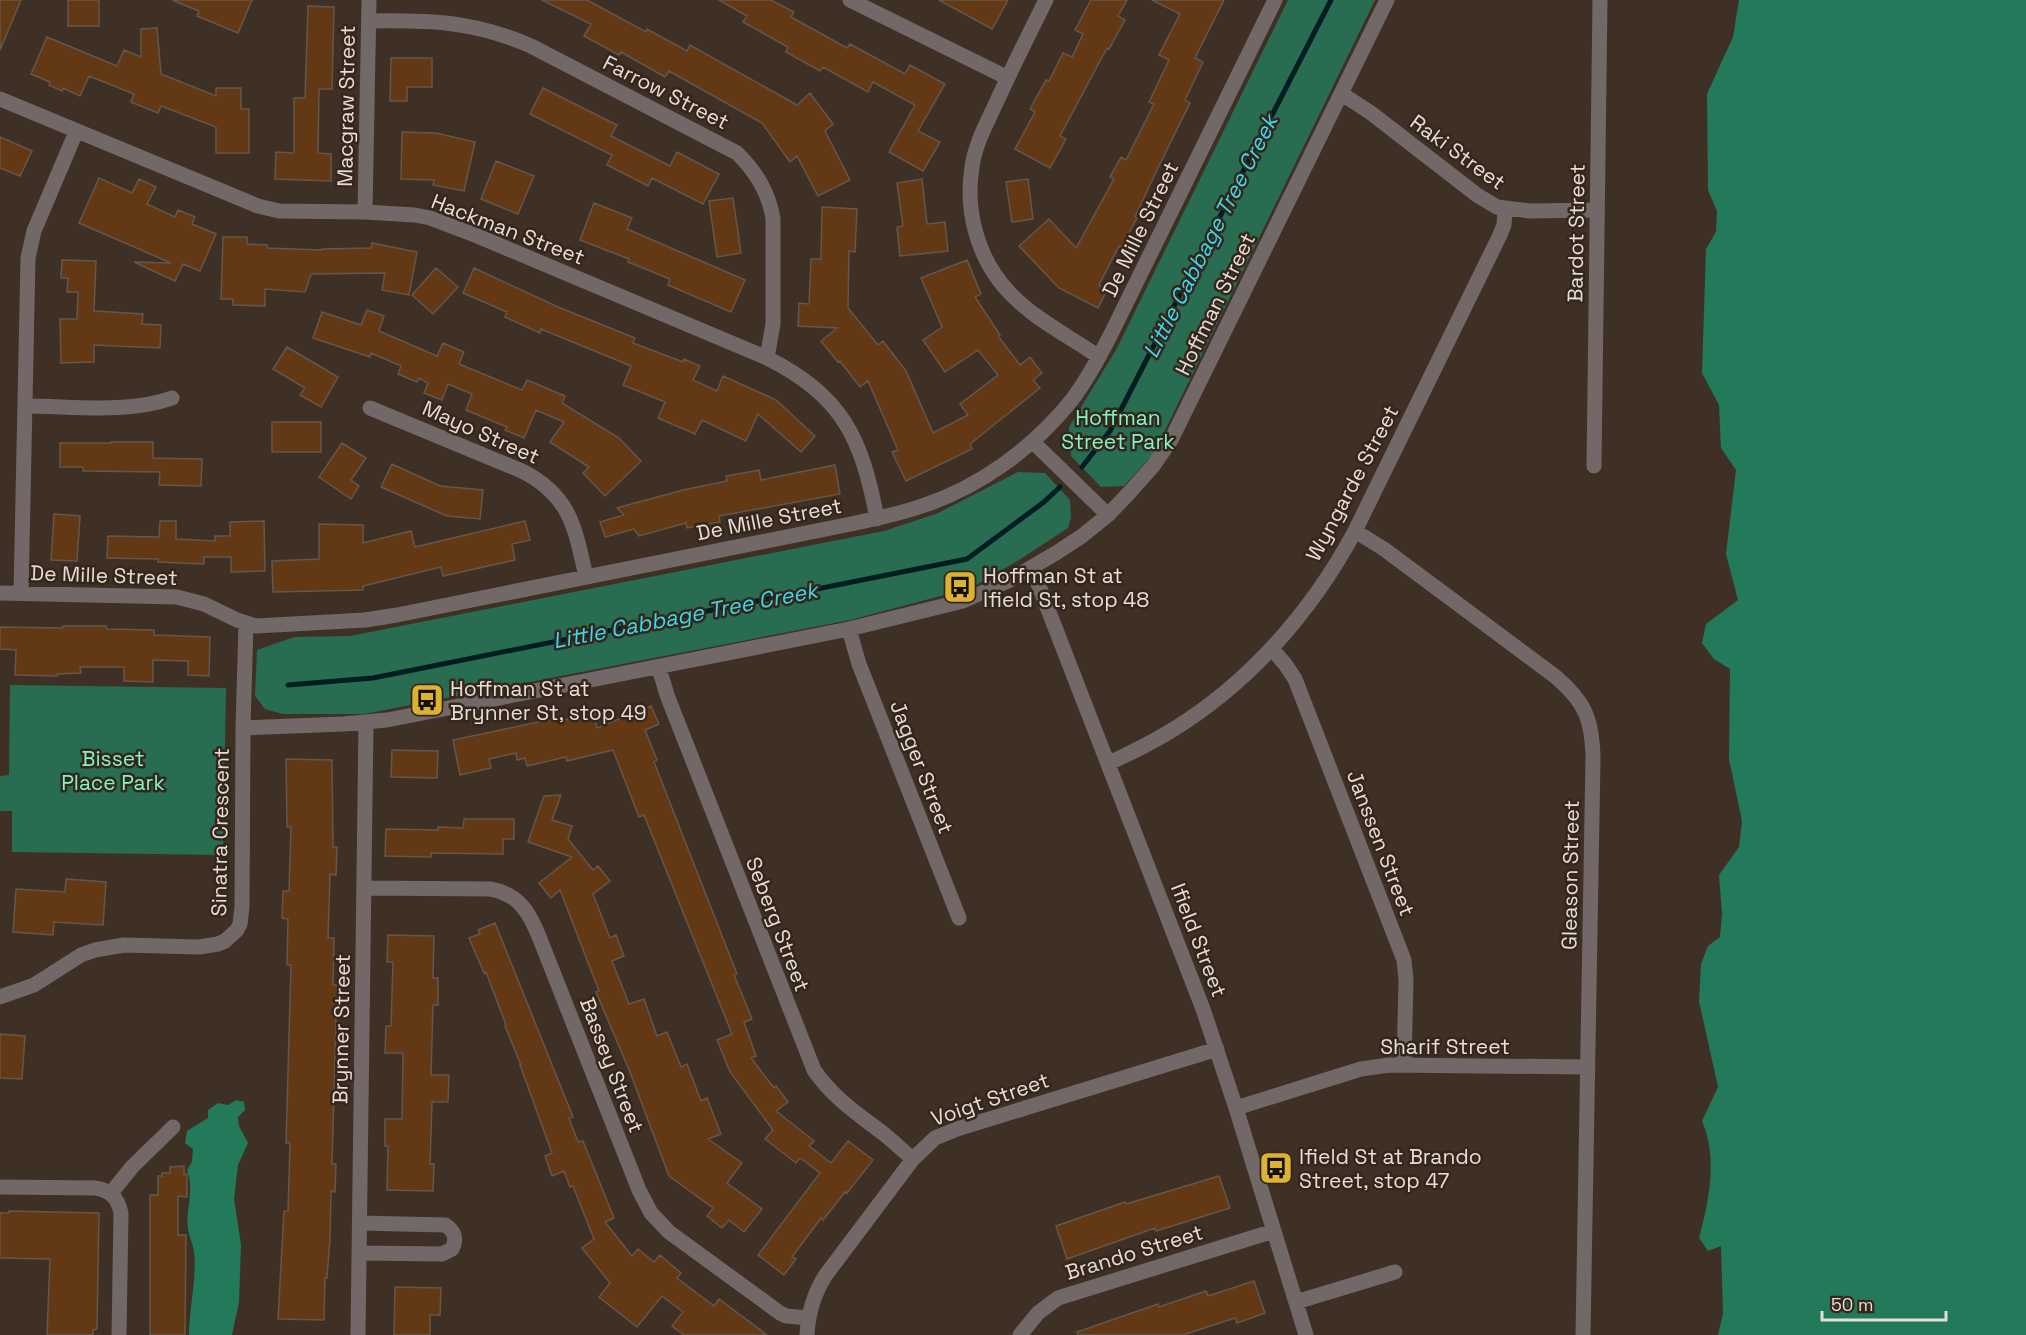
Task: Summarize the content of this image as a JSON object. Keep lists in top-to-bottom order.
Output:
{
  "streets": {
    "street": [
      "Farrow Street",
      "Macgraw Street",
      "Raki Street",
      "Hackman Street",
      "De Mille Street",
      "Bardot Street",
      "Hoffman Street",
      "Mayo Street",
      "Wyngarde Street",
      "Jagger Street",
      "Sinatra Crescent",
      "Janssen Street",
      "Gleason Street",
      "Seberg Street",
      "Ifield Street",
      "Brynner Street",
      "Sharif Street",
      "Bassey Street",
      "Voigt Street",
      "Brando Street"
    ]
  },
  "crossings": [
    ["Farrow Street", "Macgraw Street"],
    ["Farrow Street", "Hackman Street"],
    ["Macgraw Street", "Hackman Street"],
    ["Raki Street", "Bardot Street"],
    ["Raki Street", "Hoffman Street"],
    ["Raki Street", "Wyngarde Street"],
    ["Hackman Street", "De Mille Street"],
    ["De Mille Street", "Mayo Street"],
    ["De Mille Street", "Sinatra Crescent"],
    ["Hoffman Street", "Jagger Street"],
    ["Hoffman Street", "Sinatra Crescent"],
    ["Hoffman Street", "Seberg Street"],
    ["Hoffman Street", "Ifield Street"],
    ["Hoffman Street", "Brynner Street"],
    ["Wyngarde Street", "Janssen Street"],
    ["Wyngarde Street", "Gleason Street"],
    ["Wyngarde Street", "Ifield Street"],
    ["Janssen Street", "Sharif Street"],
    ["Gleason Street", "Sharif Street"],
    ["Seberg Street", "Voigt Street"],
    ["Ifield Street", "Sharif Street"],
    ["Ifield Street", "Voigt Street"],
    ["Ifield Street", "Brando Street"],
    ["Brynner Street", "Bassey Street"],
    ["Bassey Street", "Voigt Street"]
  ],
  "water": ["Little Cabbage Tree Creek"],
  "parks": ["Hoffman Street Park", "Bisset Place Park"],
  "places": {
    "bus stop": ["Hoffman St at Ifield St, stop 48", "Hoffman St at Brynner St, stop 49", "Ifield St at Brando Street, stop 47"]
  },
  "scale_bar": "50 m"
}
